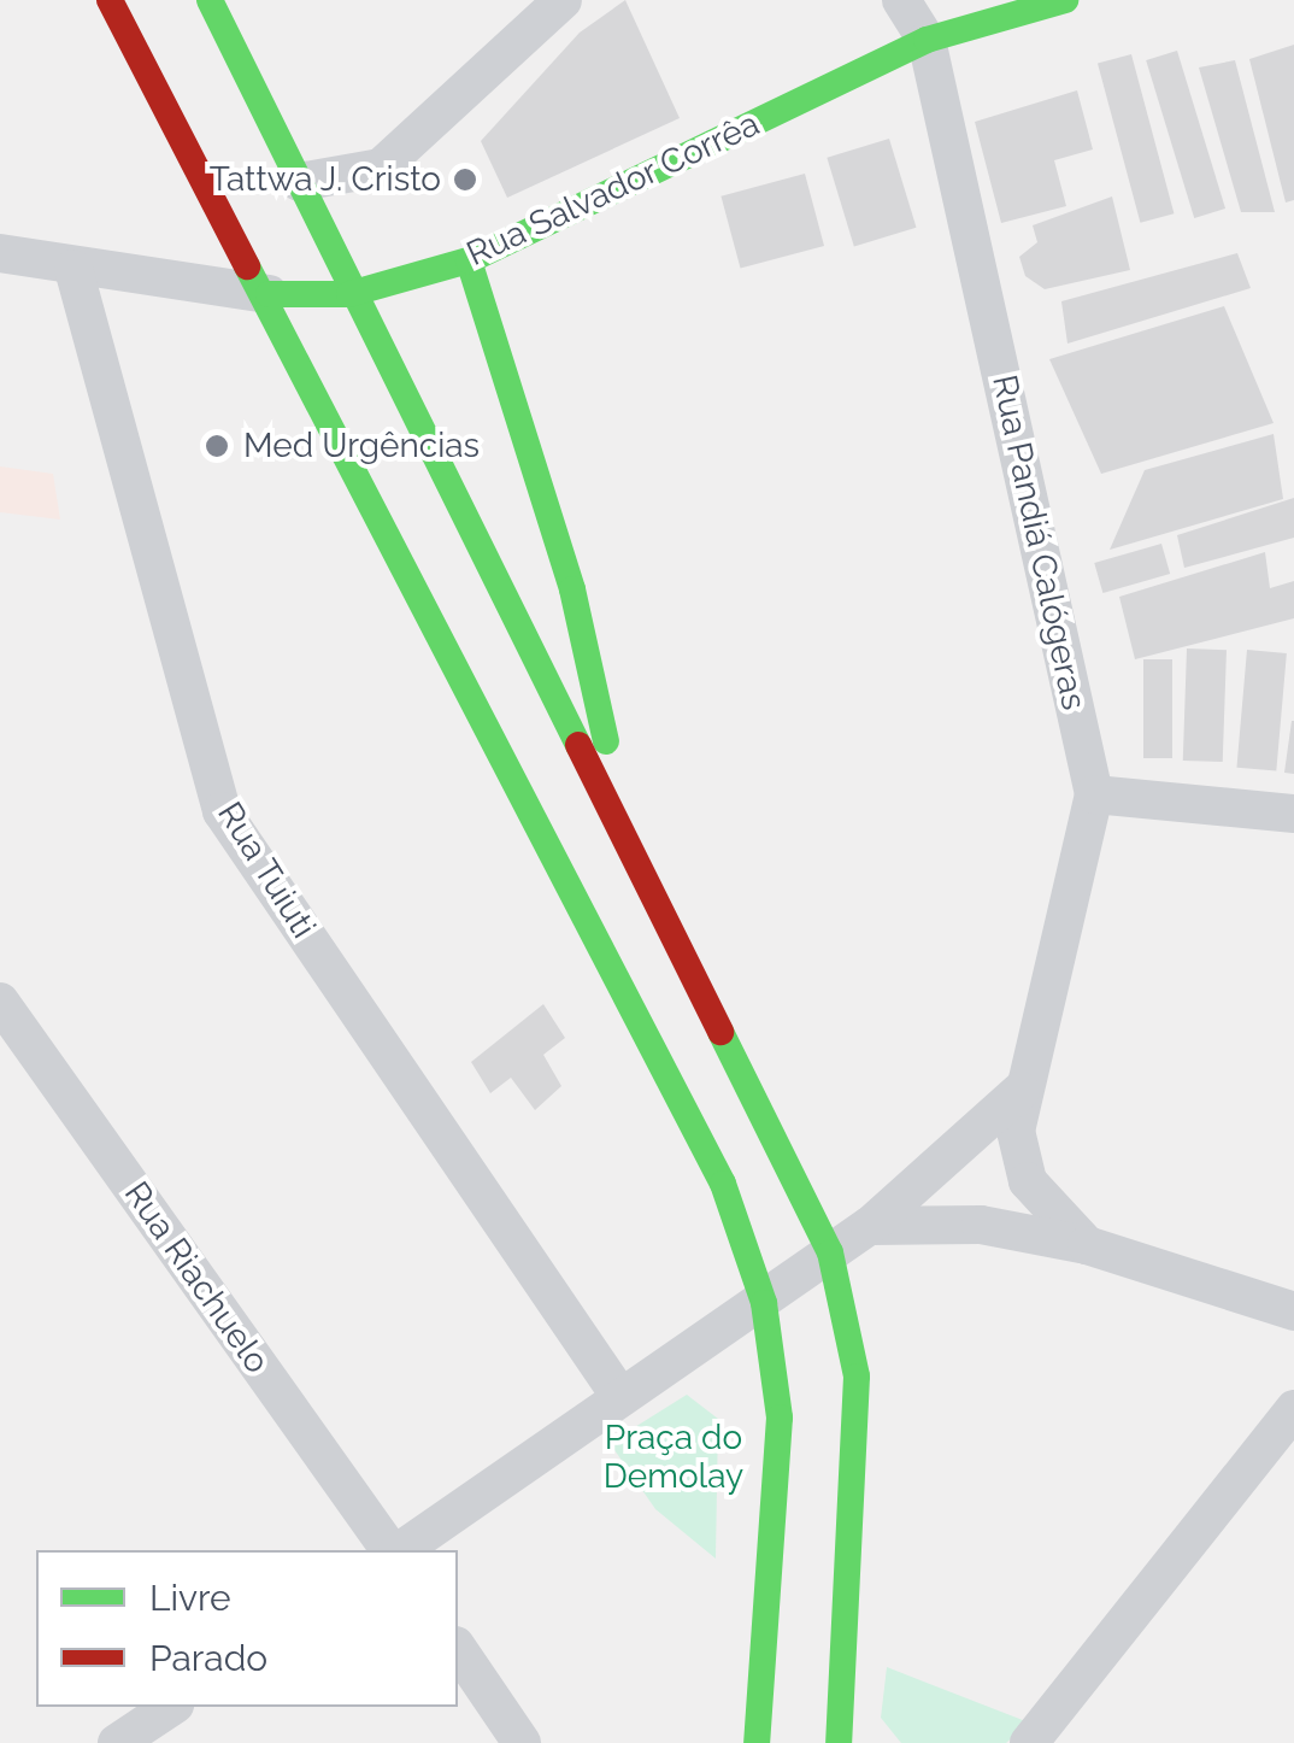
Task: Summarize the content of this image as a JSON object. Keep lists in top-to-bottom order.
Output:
{
  "streets": {
    "main road": ["Rua Salvador Corrêa"],
    "street": ["Rua Pandiá Calógeras", "Rua Tuiuti", "Rua Riachuelo"]
  },
  "crossings": [
    ["Rua Salvador Corrêa", "Rua Pandiá Calógeras"],
    ["Rua Salvador Corrêa", "Rua Tuiuti"]
  ],
  "parks": ["Praça do Demolay"],
  "places": ["Tattwa J. Cristo", "Med Urgências"],
  "legend": ["Livre", "Parado"]
}
